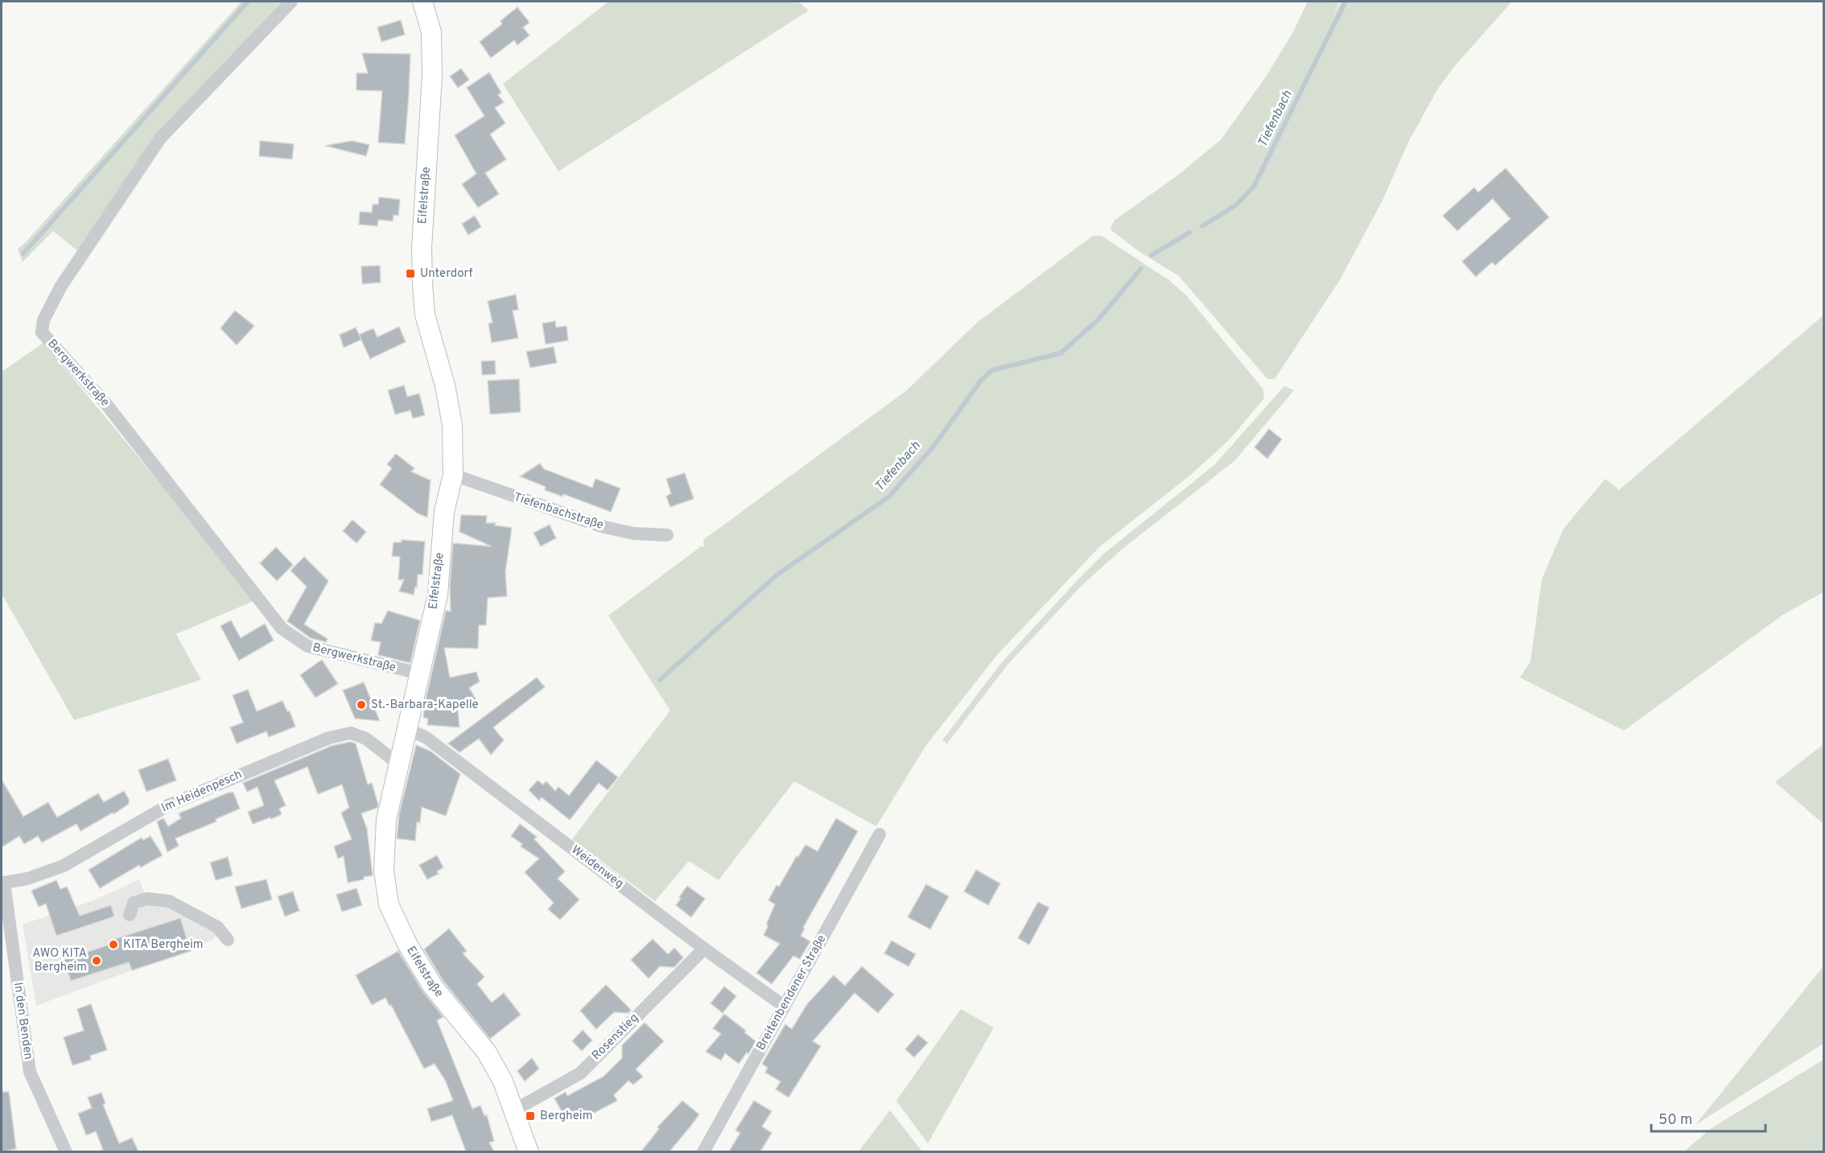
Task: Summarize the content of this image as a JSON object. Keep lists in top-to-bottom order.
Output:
{
  "streets": {
    "street": [
      "Eifelstraße",
      "Bergwerkstraße",
      "Tiefenbachstraße",
      "Im Heidenpesch",
      "Weidenweg",
      "Breitenbendener Straße",
      "In den Benden",
      "Rosenstieg"
    ]
  },
  "crossings": [
    ["Eifelstraße", "Bergwerkstraße"],
    ["Eifelstraße", "Tiefenbachstraße"],
    ["Eifelstraße", "Im Heidenpesch"],
    ["Eifelstraße", "Weidenweg"],
    ["Eifelstraße", "Rosenstieg"],
    ["Im Heidenpesch", "In den Benden"],
    ["Weidenweg", "Breitenbendener Straße"],
    ["Weidenweg", "Rosenstieg"]
  ],
  "water": ["Tiefenbach"],
  "places": {
    "transit": ["Unterdorf", "Bergheim"],
    "other": ["St.-Barbara-Kapelle", "KITA Bergheim", "AWO KITA Bergheim"]
  },
  "scale_bar": "50 m"
}
